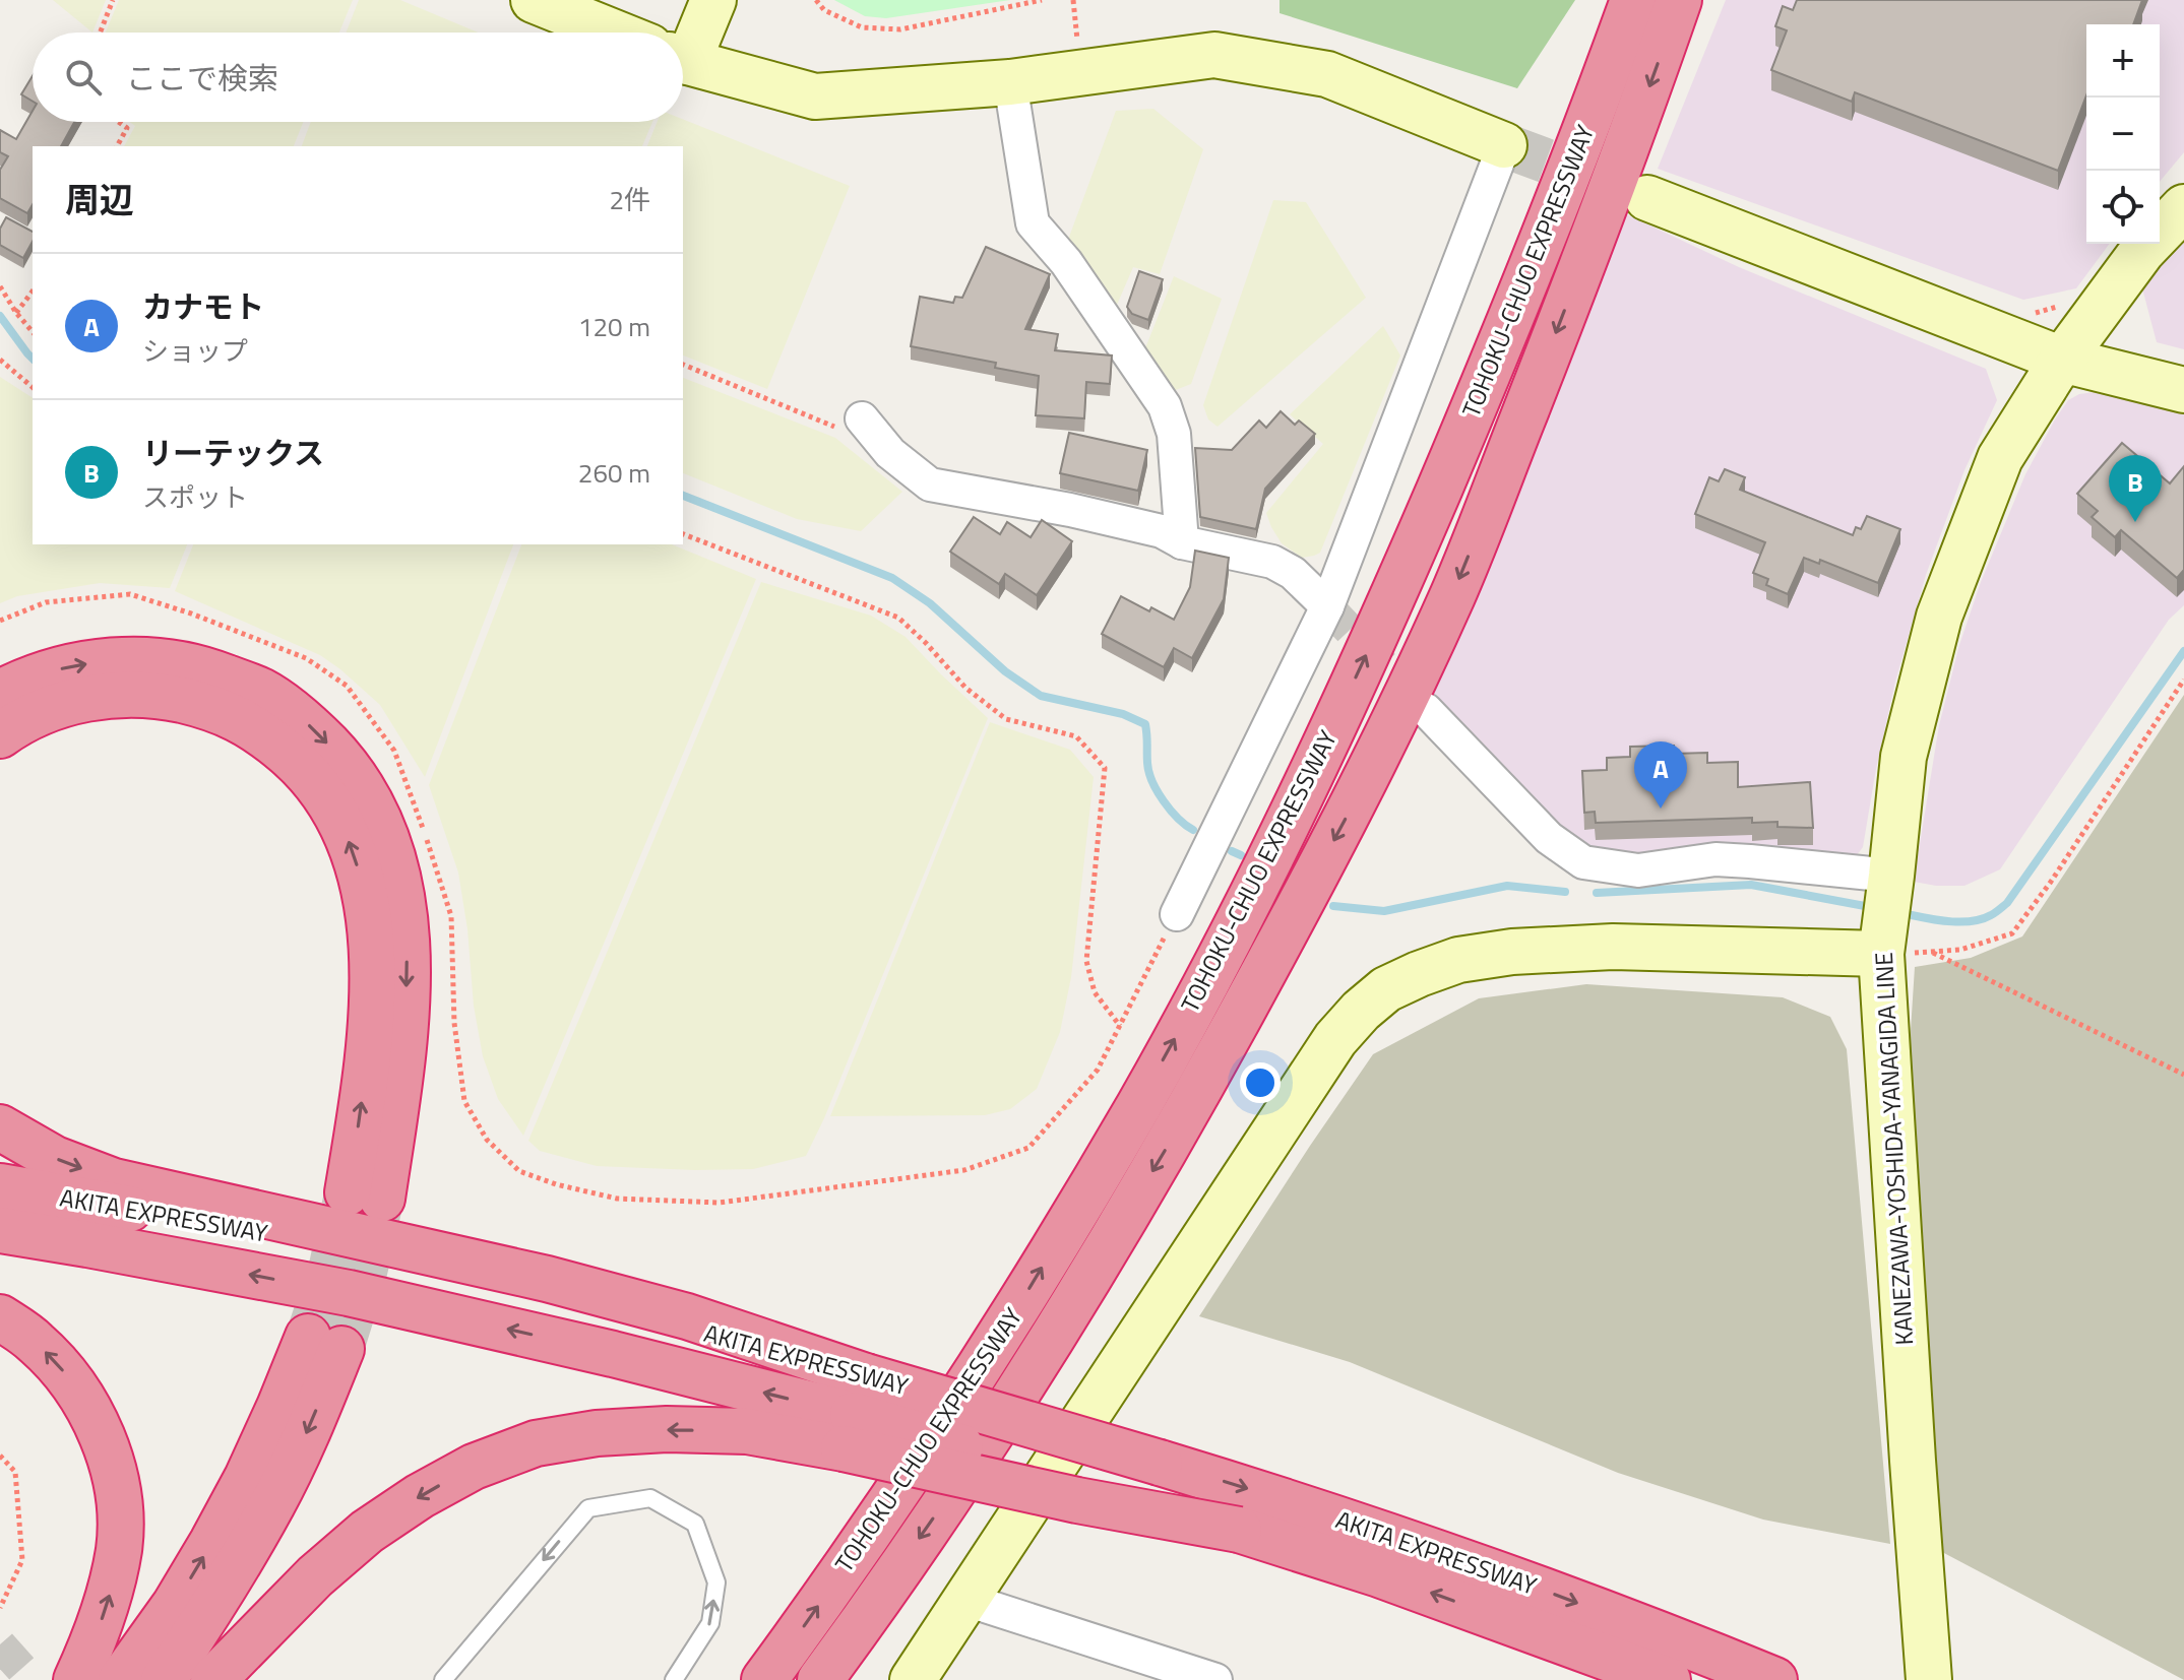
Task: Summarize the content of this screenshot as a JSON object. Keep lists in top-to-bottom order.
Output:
{
  "streets": {
    "highway": ["TOHOKU-CHUO EXPRESSWAY", "AKITA EXPRESSWAY"],
    "street": ["KANEZAWA-YOSHIDA-YANAGIDA LINE"]
  },
  "page": {
    "map_buttons": ["+", "−"],
    "search": "ここで検索",
    "heading": ["周辺", "2件"],
    "list": [
      {
        "mark": "A",
        "name": "カナモト",
        "note": "ショップ",
        "value": "120 m"
      },
      {
        "mark": "B",
        "name": "リーテックス",
        "note": "スポット",
        "value": "260 m"
      }
    ],
    "pins": ["B", "A"]
  }
}
